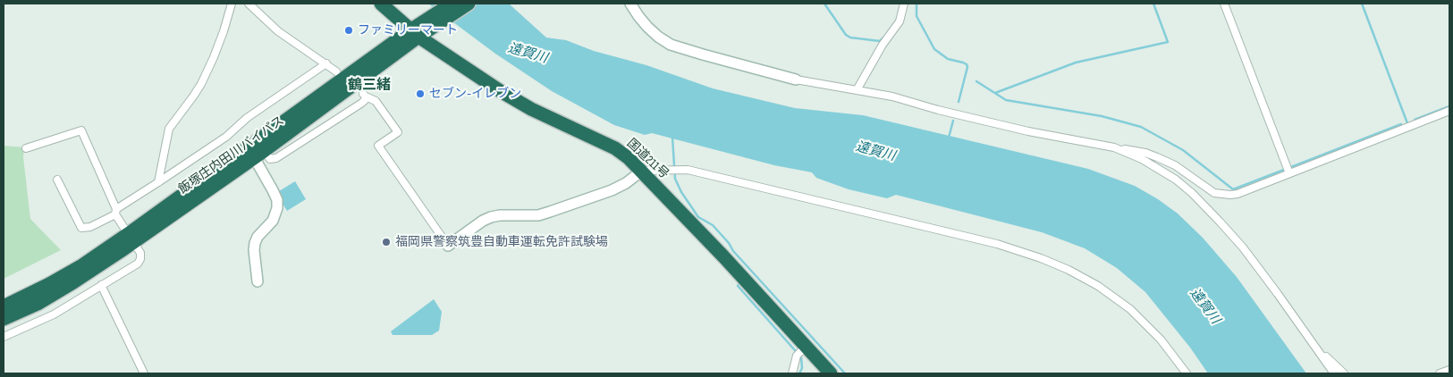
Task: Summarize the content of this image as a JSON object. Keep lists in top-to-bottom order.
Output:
{
  "streets": {
    "highway": ["飯塚庄内田川バイパス", "国道211号"]
  },
  "crossings": [
    ["飯塚庄内田川バイパス", "国道211号"]
  ],
  "districts": ["鶴三緒"],
  "water": ["遠賀川"],
  "places": ["ファミリーマート", "セブン-イレブン", "福岡県警察筑豊自動車運転免許試験場"]
}
